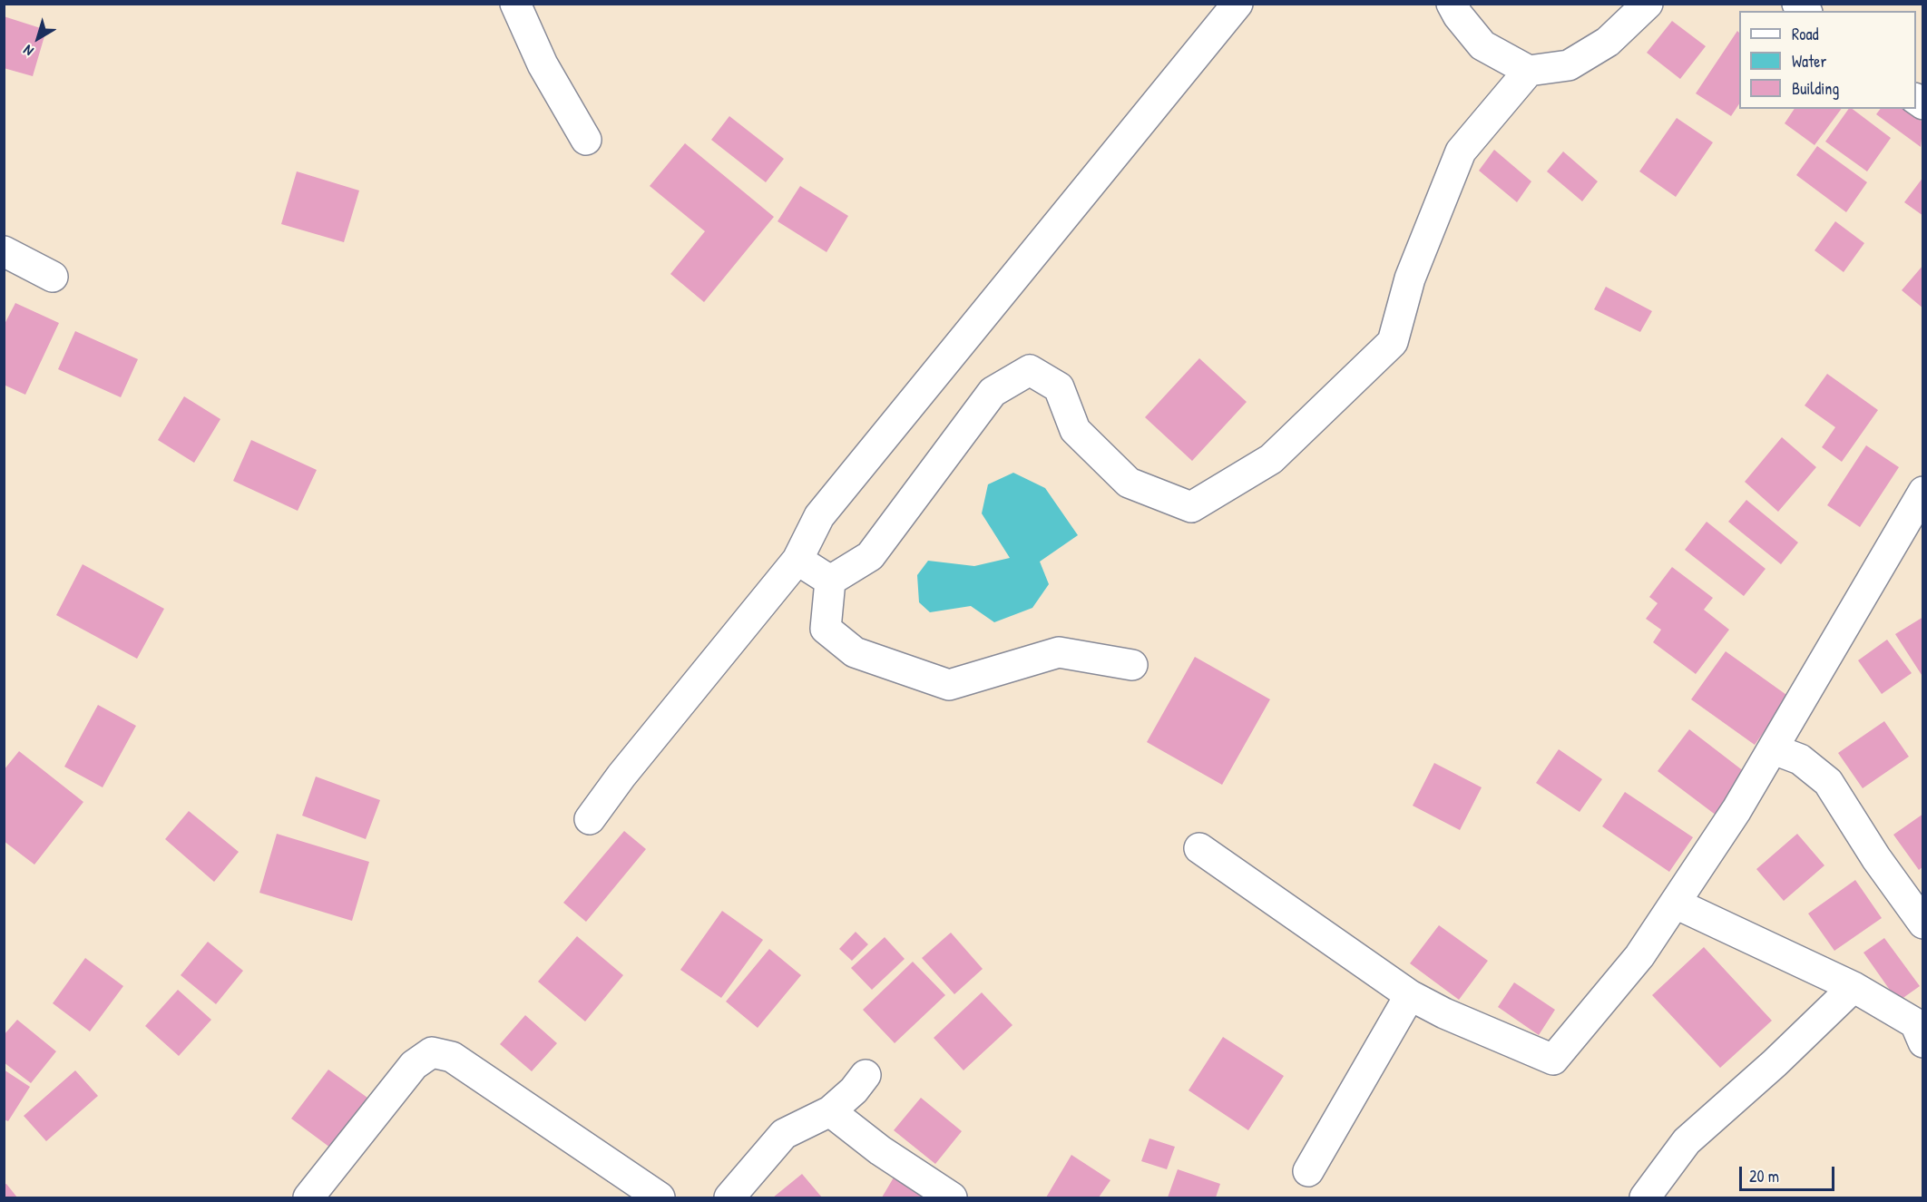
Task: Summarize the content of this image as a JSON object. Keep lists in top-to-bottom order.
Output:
{
  "legend": ["Road", "Water", "Building"],
  "scale_bar": "20 m",
  "north": "bottom left"
}
